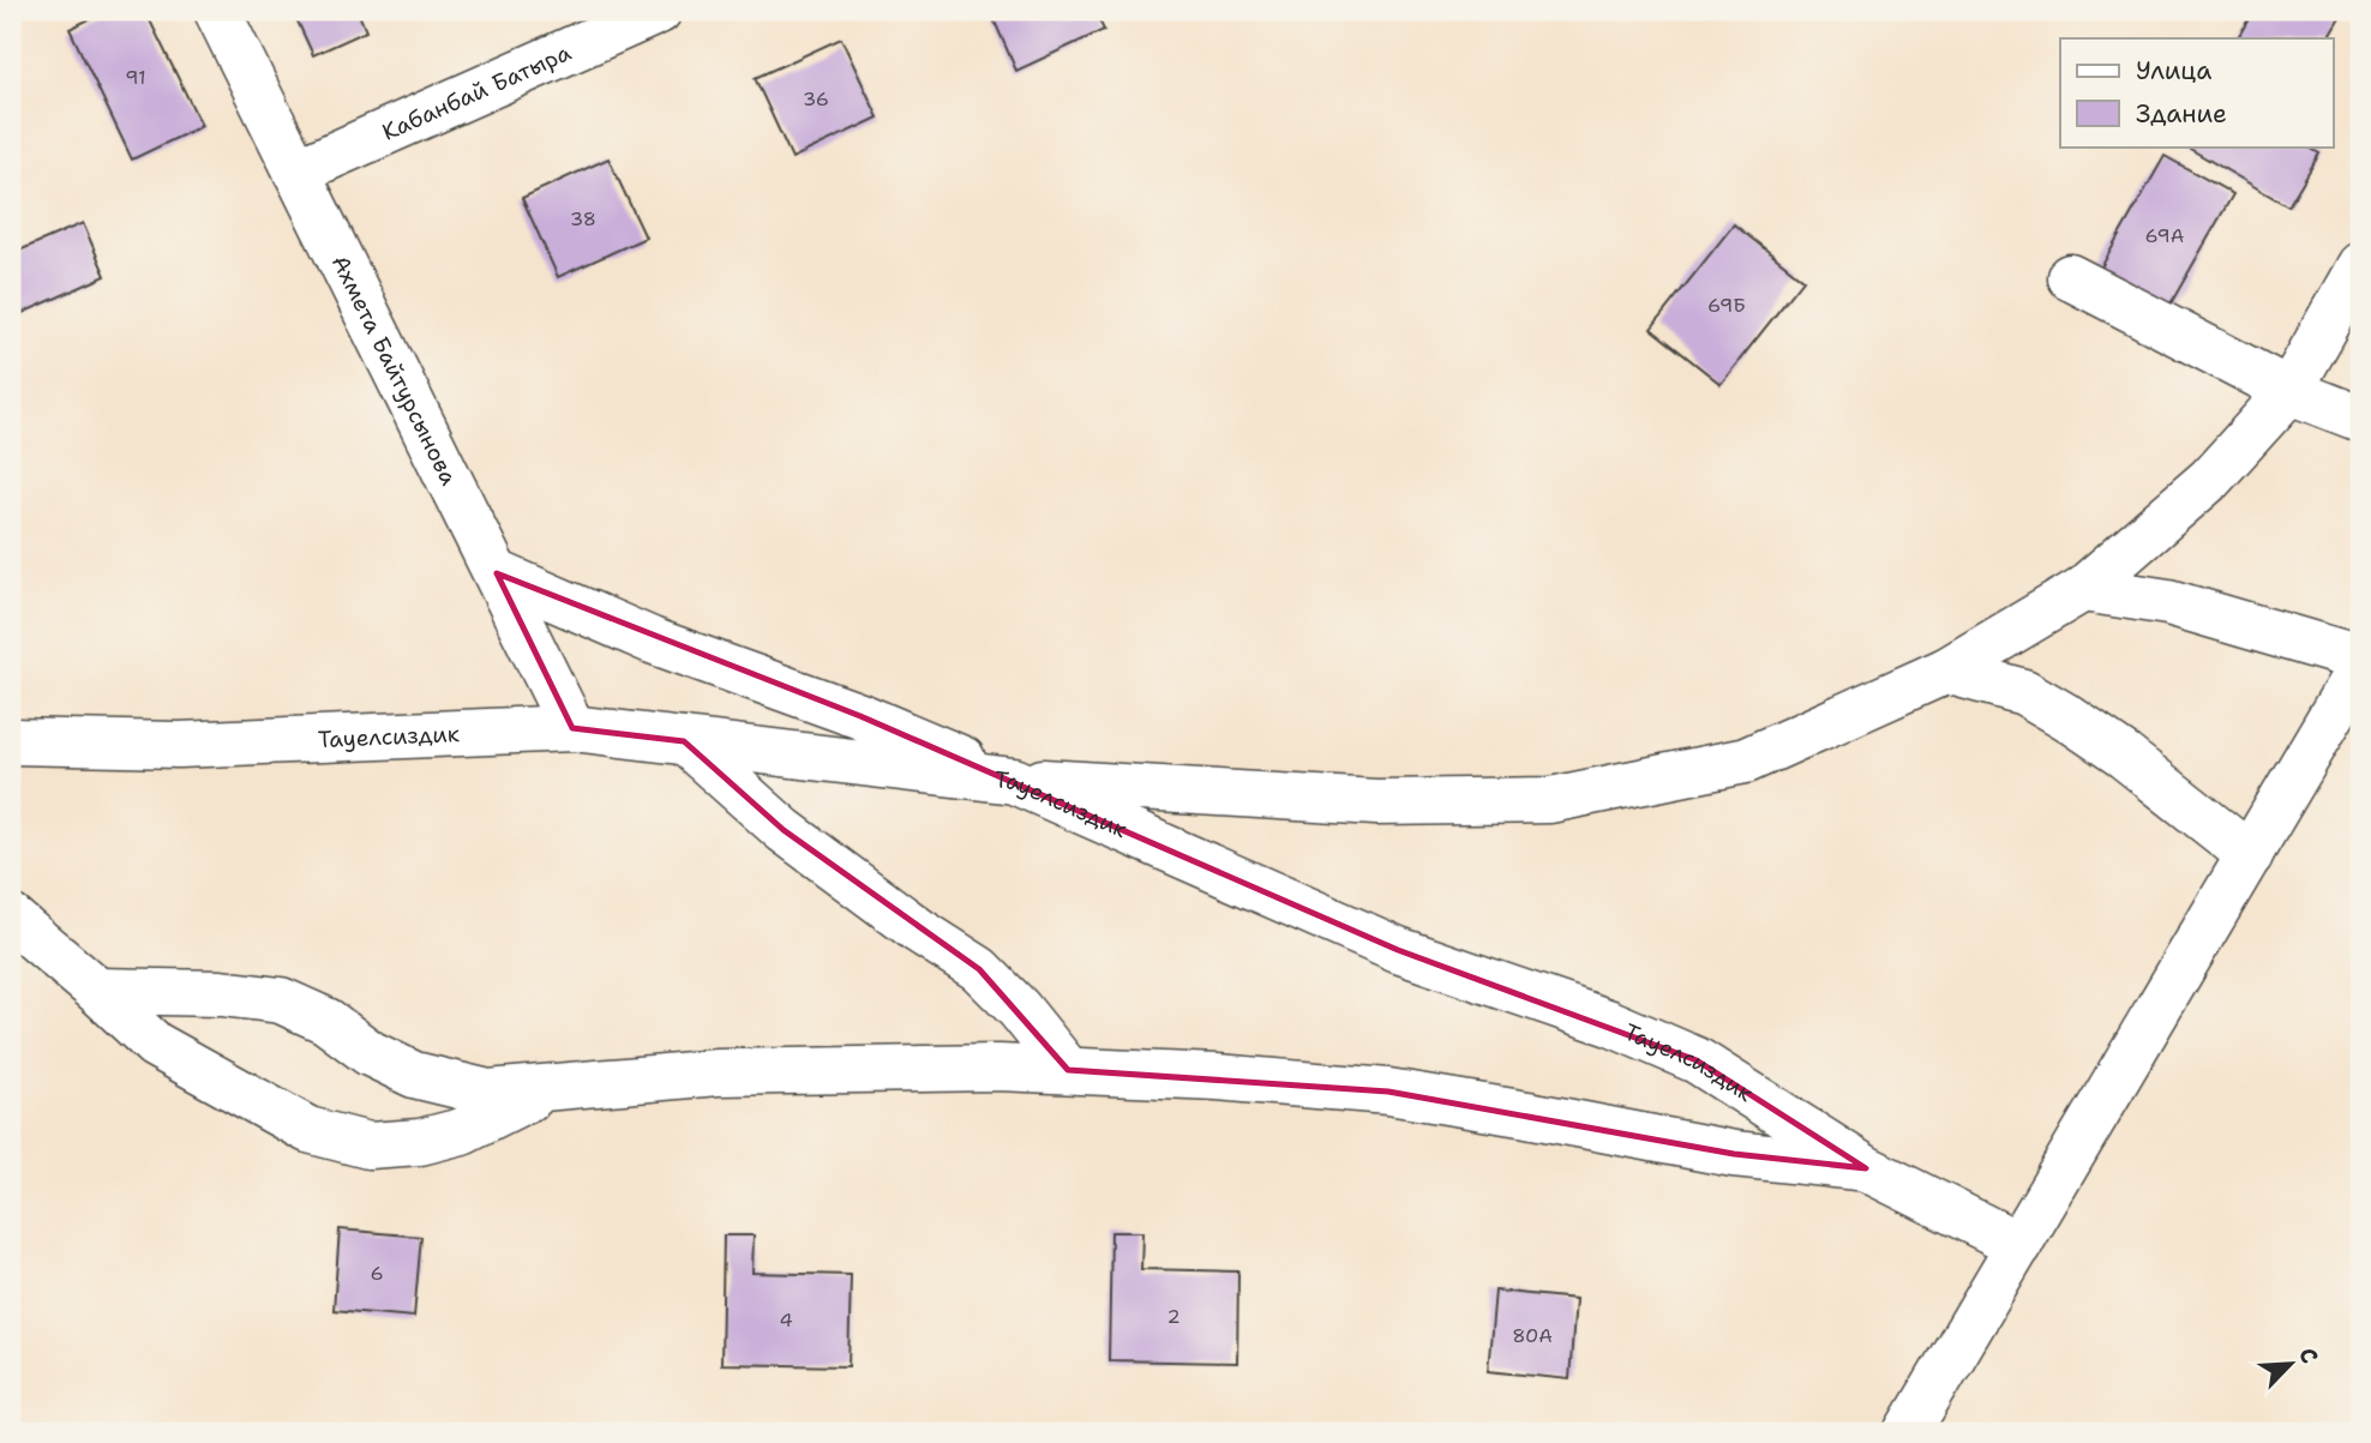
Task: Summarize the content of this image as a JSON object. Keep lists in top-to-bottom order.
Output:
{
  "streets": {
    "street": ["Кабанбай Батыра", "Ахмета Байтурсынова", "Тауелсиздик"]
  },
  "crossings": [
    ["Кабанбай Батыра", "Ахмета Байтурсынова"],
    ["Ахмета Байтурсынова", "Тауелсиздик"]
  ],
  "house_numbers": [
    "91",
    "36",
    "38",
    "69А",
    "69Б",
    "6",
    "2",
    "4",
    "80А"
  ],
  "legend": ["Улица", "Здание"],
  "north": "top right"
}
